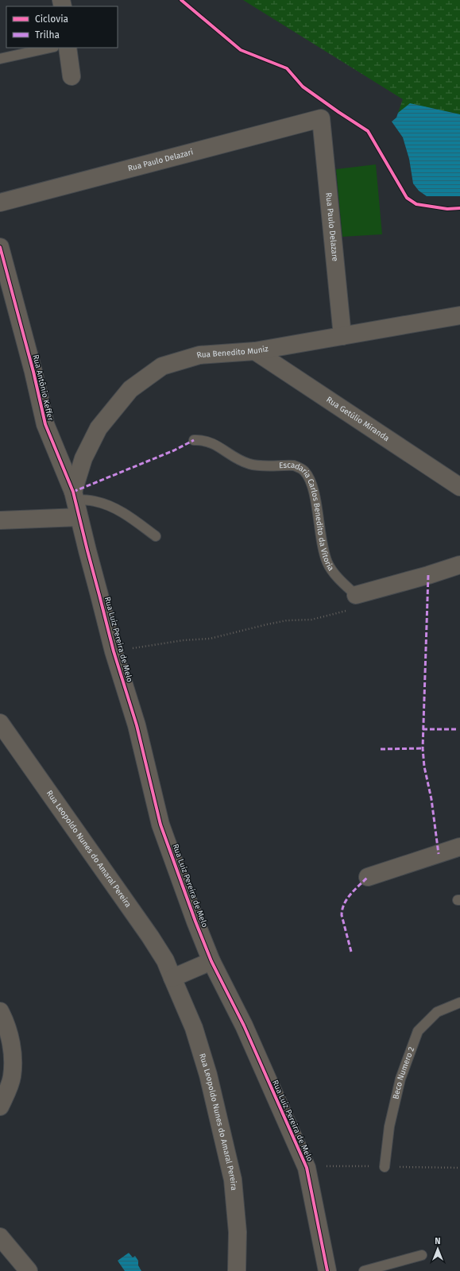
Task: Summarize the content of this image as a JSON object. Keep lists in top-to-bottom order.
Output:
{
  "streets": {
    "street": [
      "Rua Paulo Delazari",
      "Rua Paulo Delazare",
      "Rua Benedito Muniz",
      "Rua Antônio Keffer",
      "Rua Getúlio Miranda",
      "Rua Luiz Pereira de Melo",
      "Rua Leopoldo Nunes do Amaral Pereira"
    ],
    "lane": ["Escadaria Carlos Benedito da Vitoria", "Beco Numero 2"]
  },
  "crossings": [
    ["Rua Paulo Delazari", "Rua Paulo Delazare"],
    ["Rua Paulo Delazare", "Rua Benedito Muniz"],
    ["Rua Benedito Muniz", "Rua Antônio Keffer"],
    ["Rua Benedito Muniz", "Rua Getúlio Miranda"],
    ["Rua Benedito Muniz", "Rua Luiz Pereira de Melo"],
    ["Rua Antônio Keffer", "Rua Luiz Pereira de Melo"]
  ],
  "legend": ["Ciclovia", "Trilha"],
  "north": "top"
}
